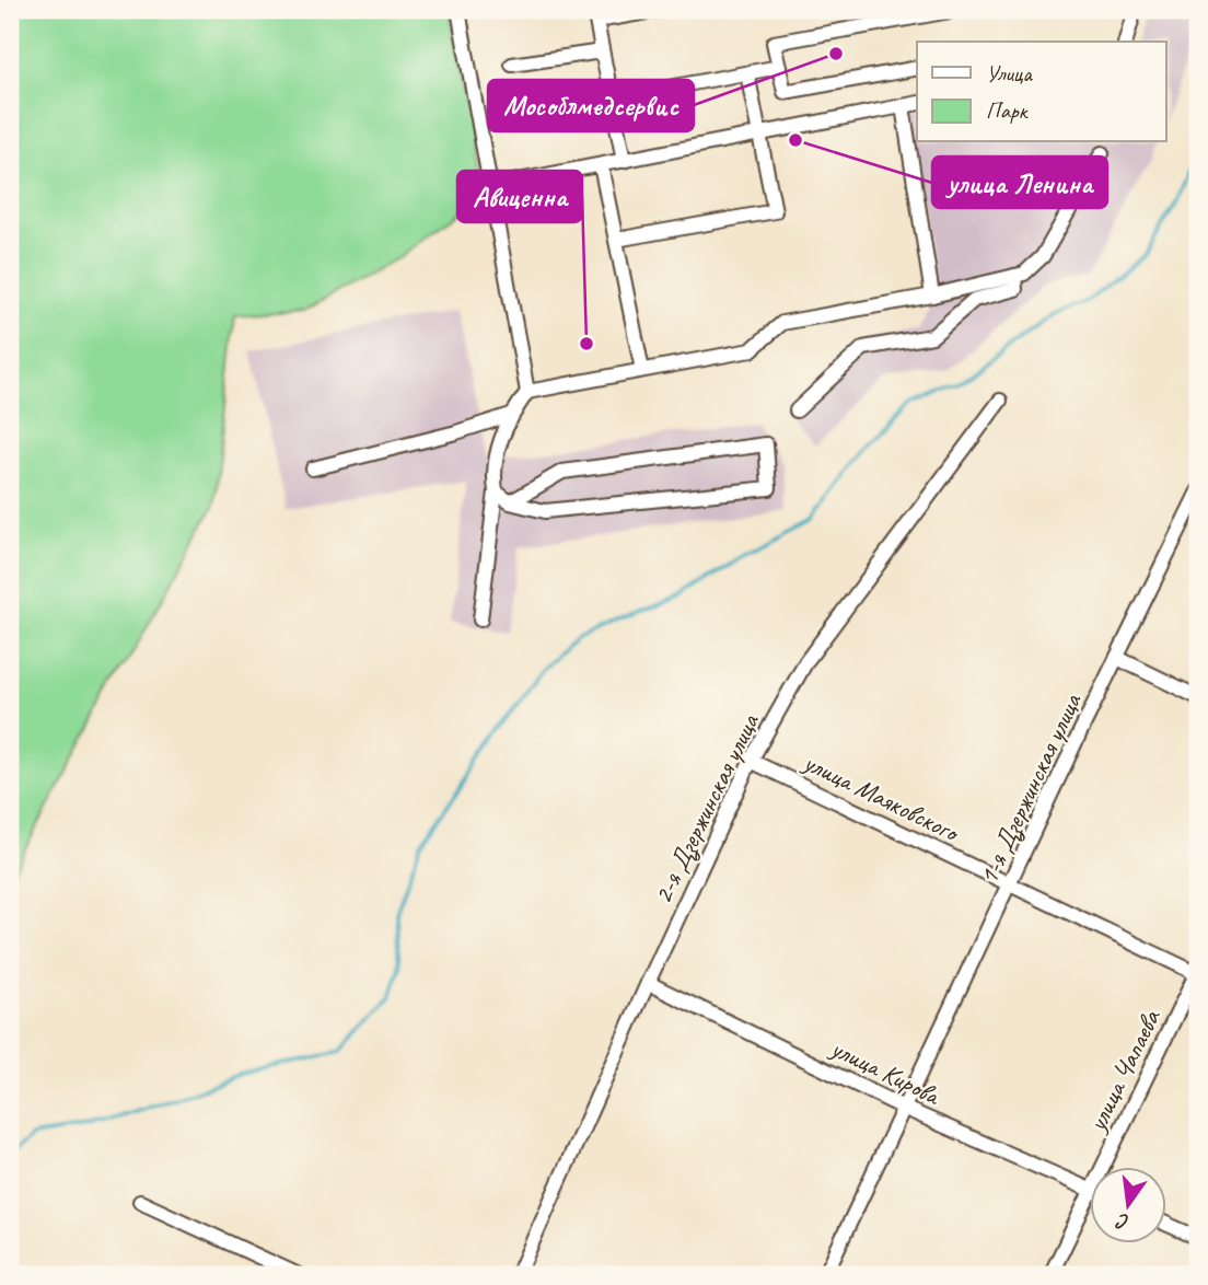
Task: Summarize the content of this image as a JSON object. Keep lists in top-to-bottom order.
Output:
{
  "streets": {
    "street": [
      "1-я Дзержинская улица",
      "улица Маяковского",
      "2-я Дзержинская улица",
      "улица Чапаева",
      "улица Кирова"
    ]
  },
  "crossings": [
    ["1-я Дзержинская улица", "улица Маяковского"],
    ["1-я Дзержинская улица", "улица Кирова"],
    ["улица Маяковского", "2-я Дзержинская улица"],
    ["улица Маяковского", "улица Чапаева"],
    ["2-я Дзержинская улица", "улица Кирова"]
  ],
  "places": ["Мособлмедсервис", "улица Ленина", "Авиценна"],
  "legend": ["Улица", "Парк"],
  "north": "bottom"
}
